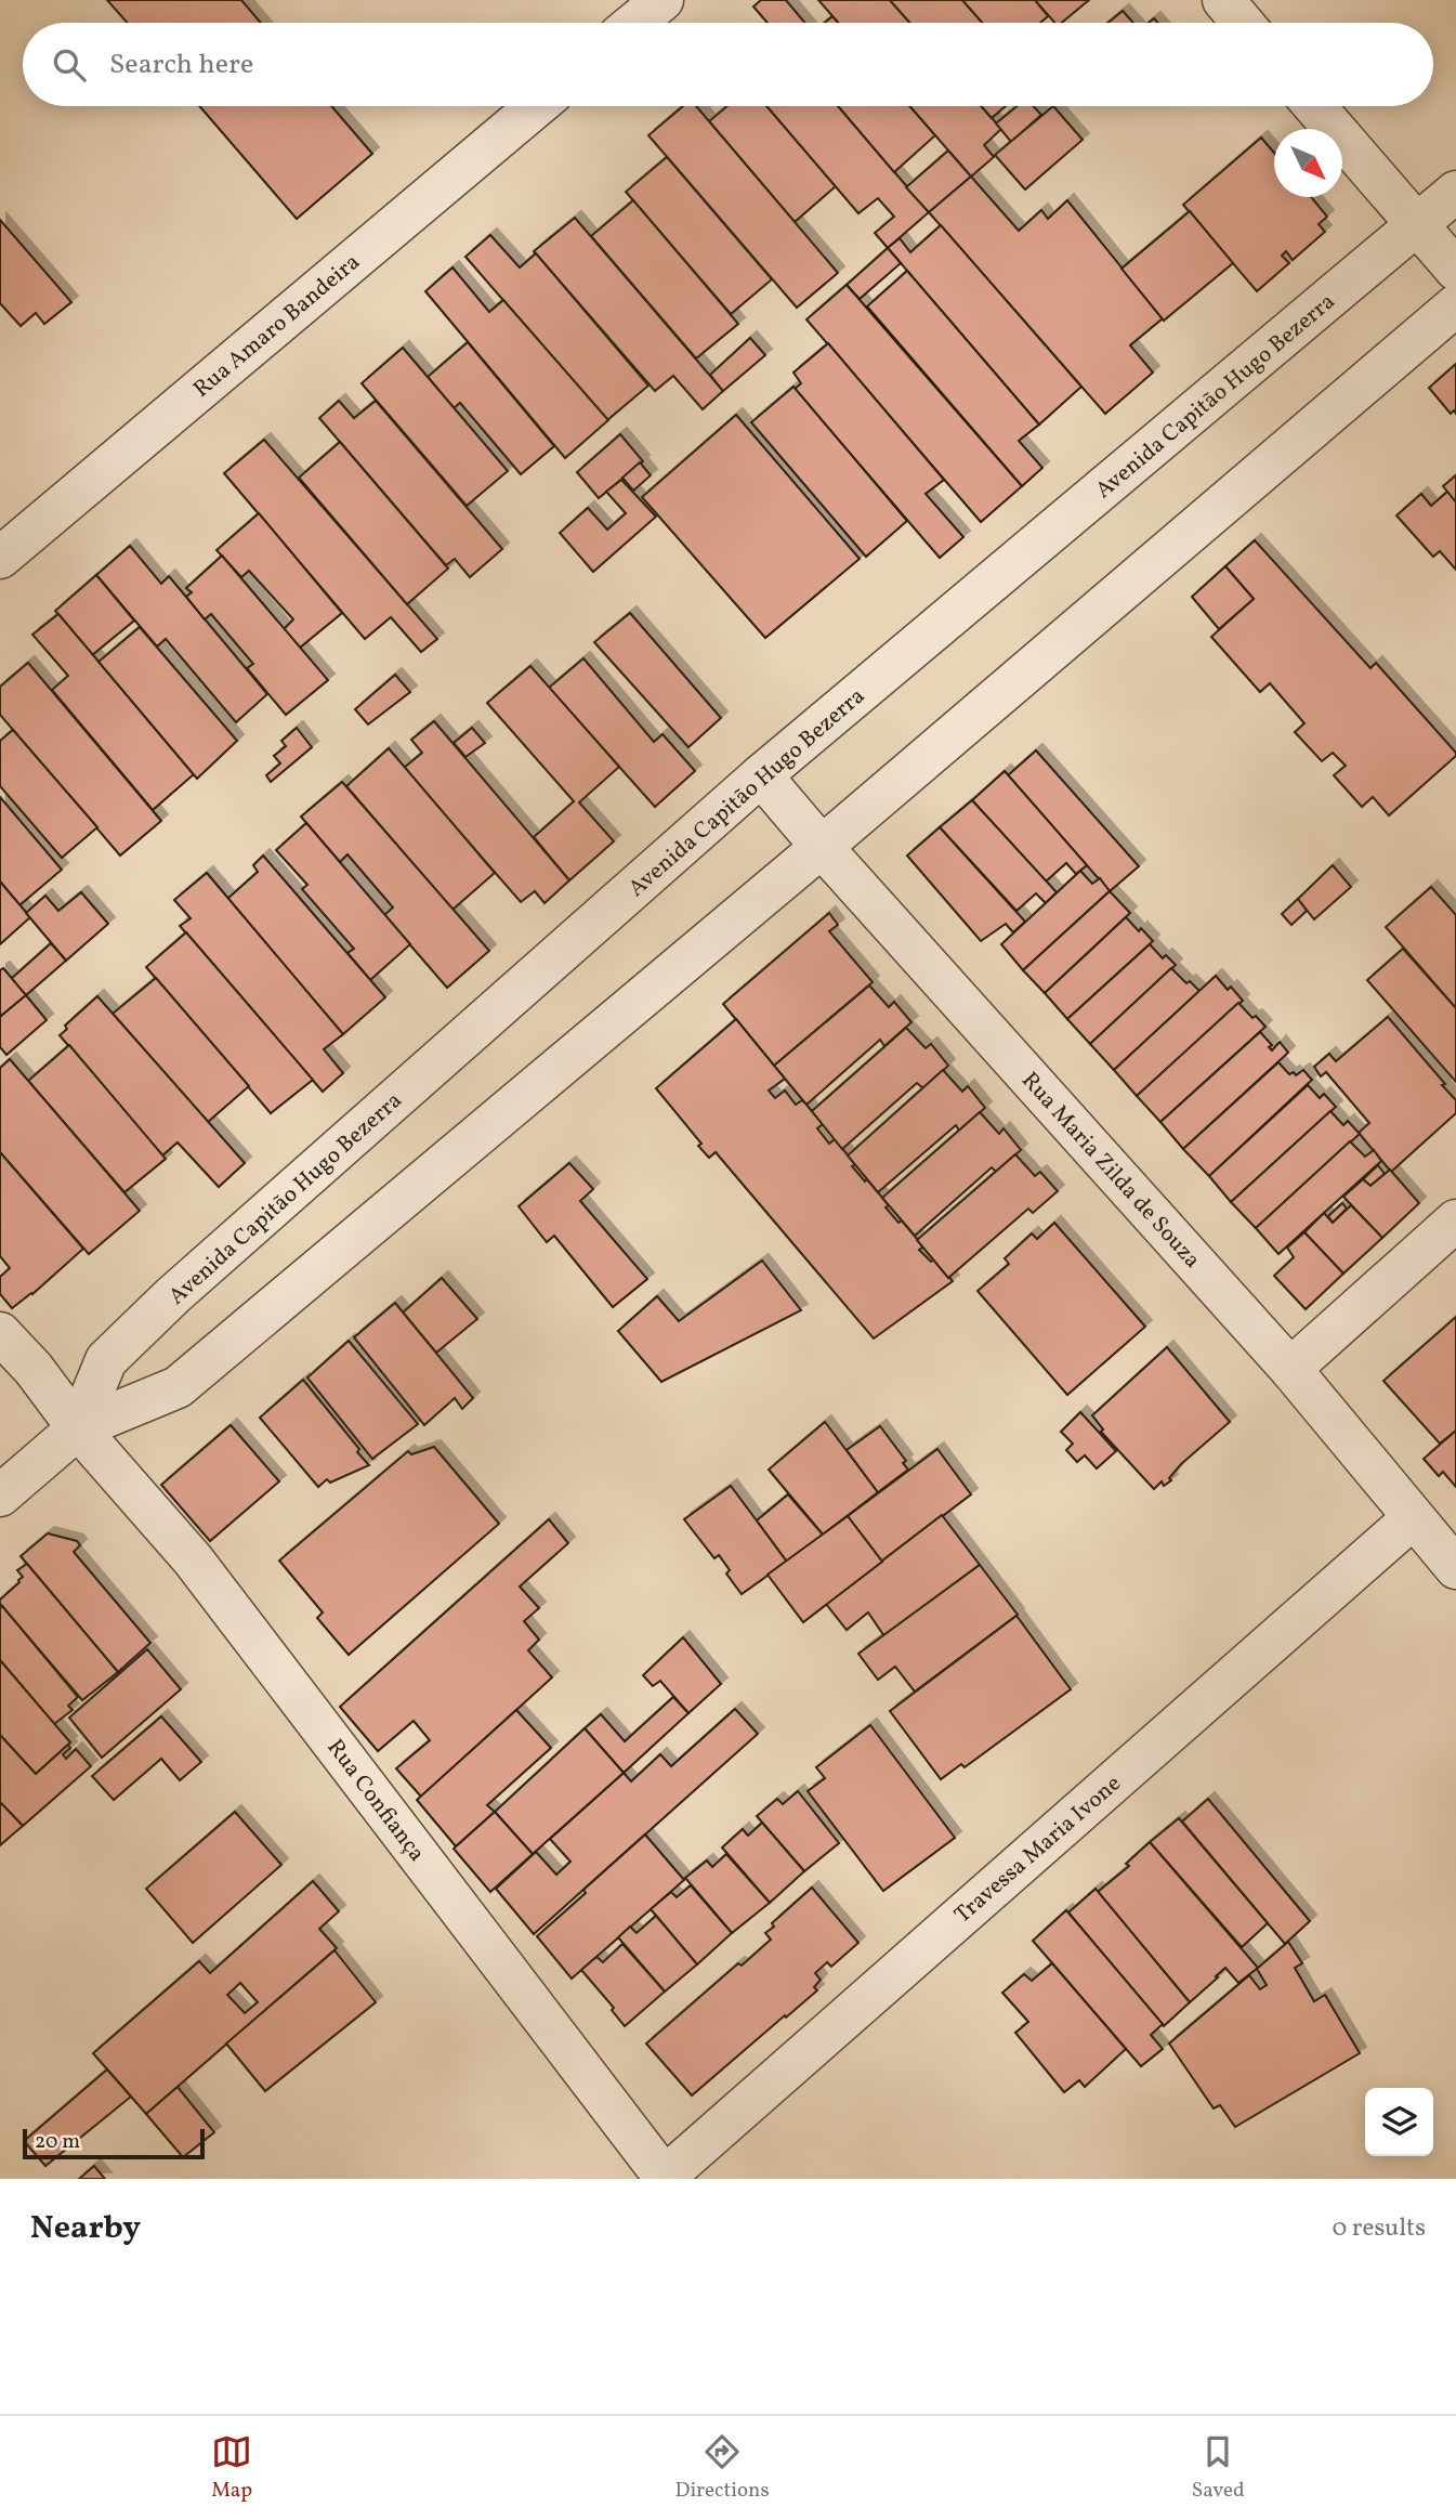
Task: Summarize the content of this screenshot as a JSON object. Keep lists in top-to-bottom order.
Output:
{
  "streets": {
    "street": [
      "Rua Amaro Bandeira",
      "Avenida Capitão Hugo Bezerra",
      "Rua Maria Zilda de Souza",
      "Rua Confiança",
      "Travessa Maria Ivone"
    ]
  },
  "crossings": [
    ["Avenida Capitão Hugo Bezerra", "Rua Maria Zilda de Souza"],
    ["Avenida Capitão Hugo Bezerra", "Rua Confiança"],
    ["Rua Maria Zilda de Souza", "Travessa Maria Ivone"],
    ["Rua Confiança", "Travessa Maria Ivone"]
  ],
  "scale_bar": "20 m",
  "north": "bottom right",
  "page": {
    "search": "Search here",
    "scale": "20 m",
    "heading": ["Nearby", "0 results"],
    "nav": ["Map", "Directions", "Saved"]
  }
}
